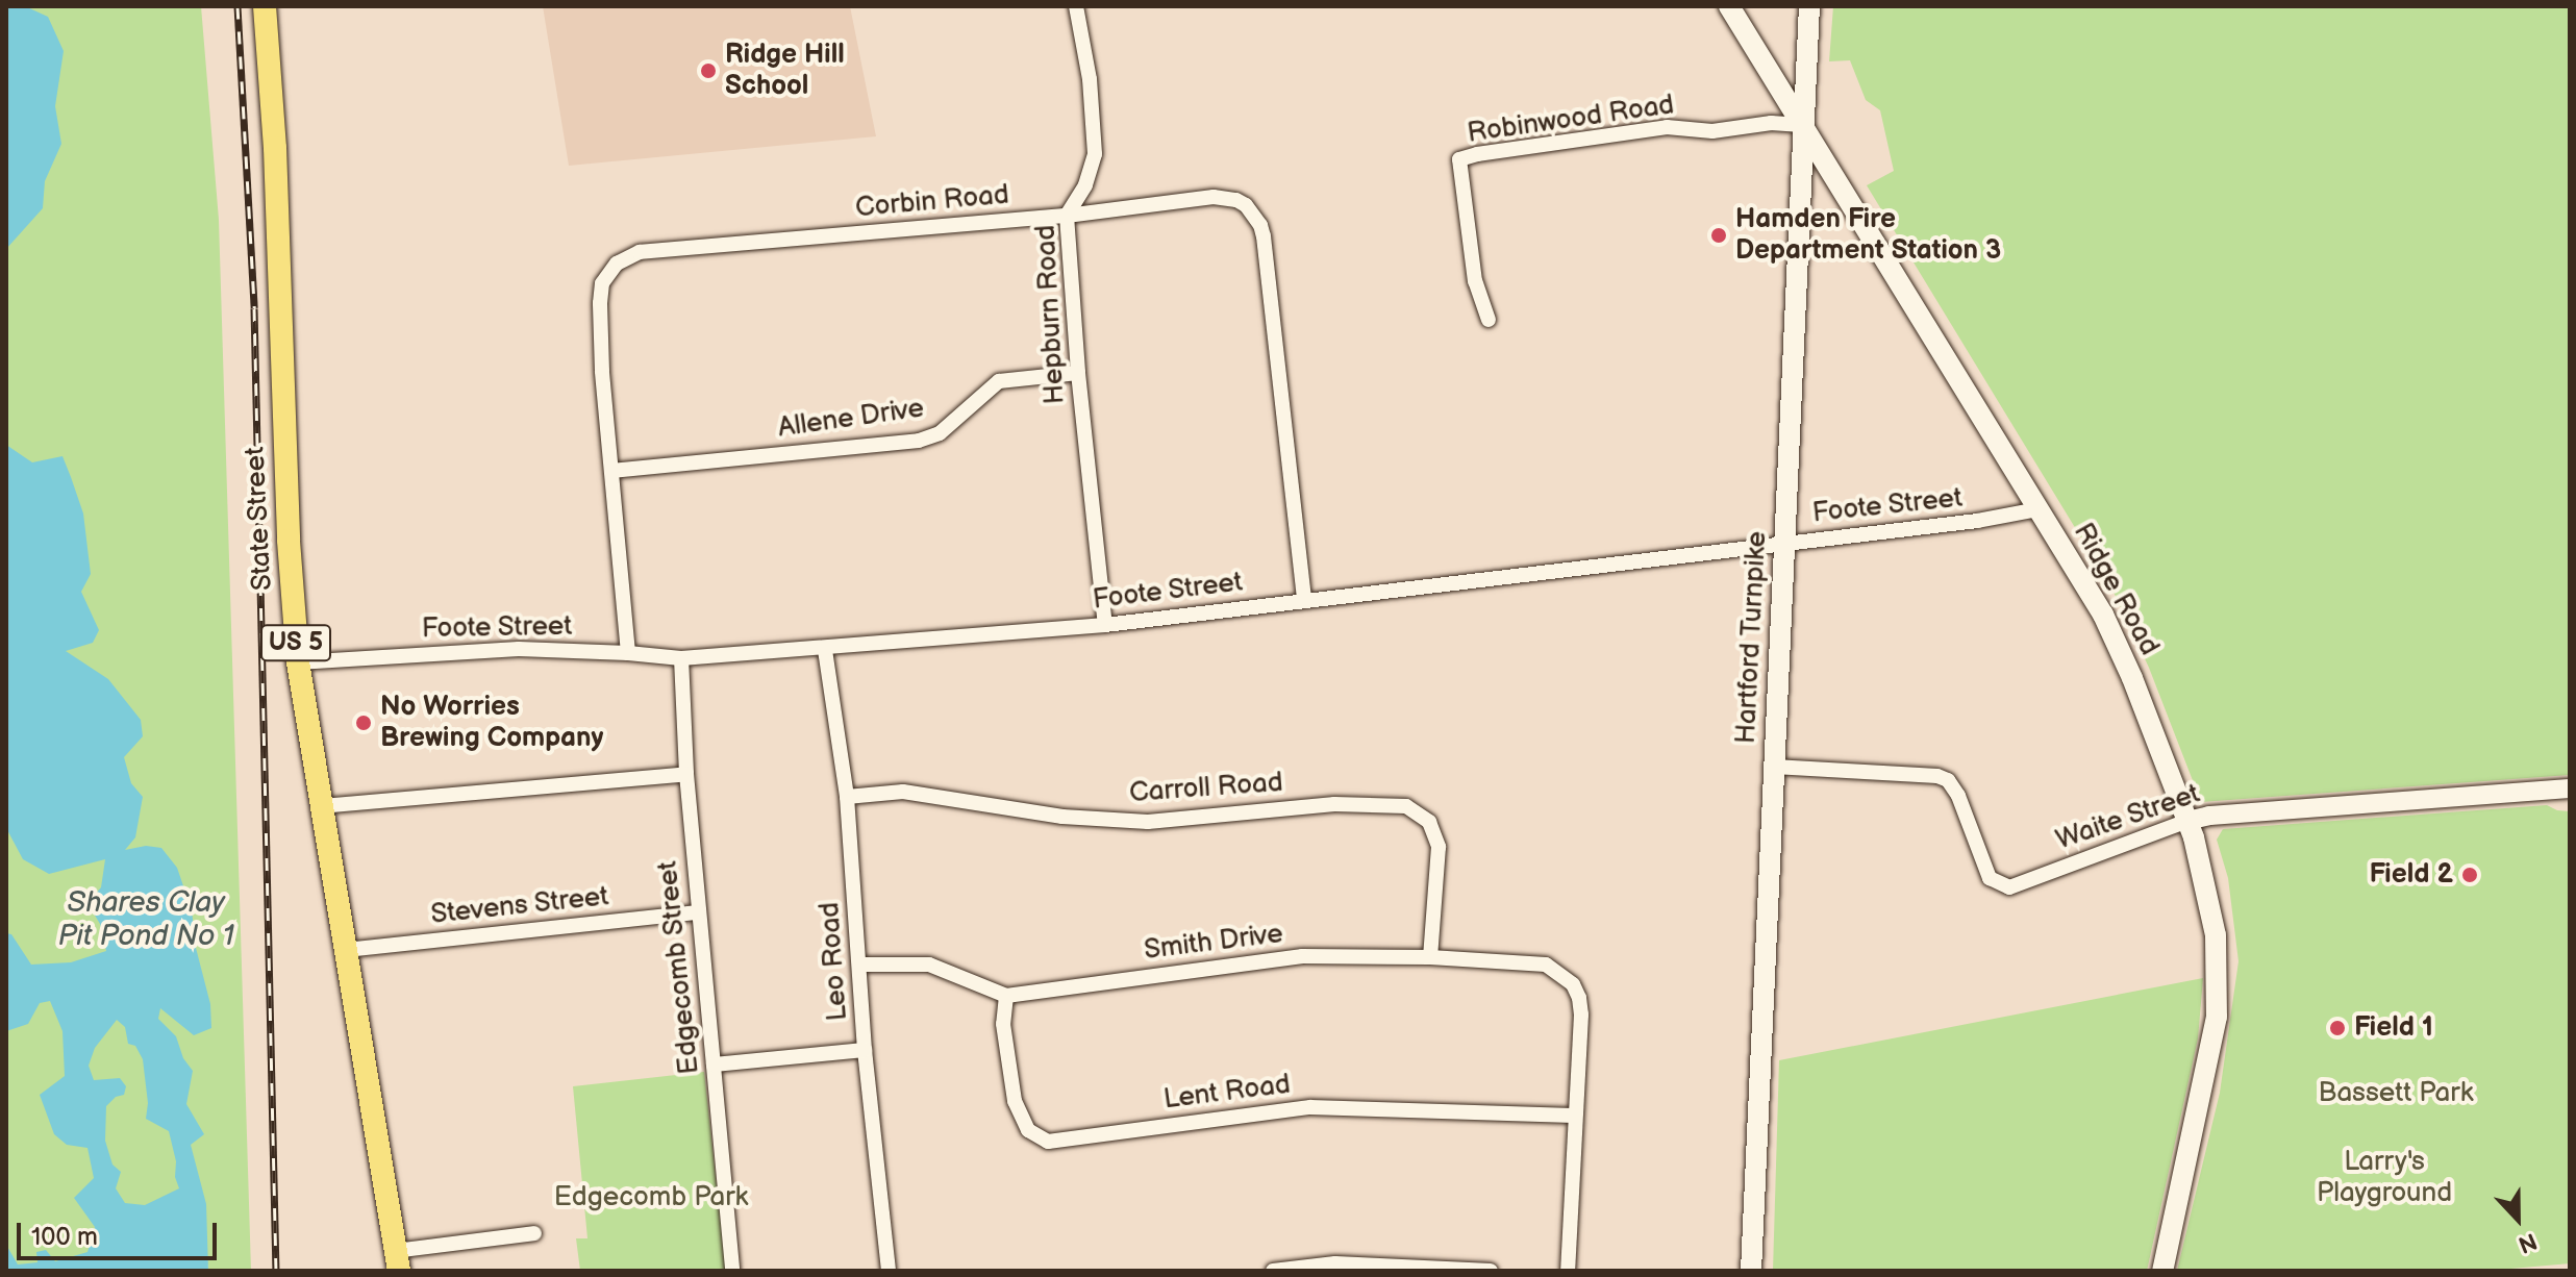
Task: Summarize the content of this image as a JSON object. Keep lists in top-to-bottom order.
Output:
{
  "streets": {
    "main road": [
      "State Street",
      "Ridge Road",
      "Hartford Turnpike",
      "US 5"
    ],
    "street": [
      "Robinwood Road",
      "Corbin Road",
      "Hepburn Road",
      "Allene Drive",
      "Foote Street",
      "Carroll Road",
      "Waite Street",
      "Stevens Street",
      "Smith Drive",
      "Leo Road",
      "Edgecomb Street",
      "Lent Road"
    ]
  },
  "crossings": [
    ["Robinwood Road", "Ridge Road"],
    ["Robinwood Road", "Hartford Turnpike"],
    ["Corbin Road", "Hepburn Road"],
    ["Corbin Road", "Allene Drive"],
    ["Corbin Road", "Foote Street"],
    ["Hepburn Road", "Allene Drive"],
    ["Hepburn Road", "Foote Street"],
    ["Foote Street", "State Street"],
    ["Foote Street", "Ridge Road"],
    ["Foote Street", "Hartford Turnpike"],
    ["Foote Street", "Leo Road"],
    ["Foote Street", "Edgecomb Street"],
    ["State Street", "Stevens Street"],
    ["Ridge Road", "Hartford Turnpike"],
    ["Ridge Road", "Waite Street"],
    ["Hartford Turnpike", "Waite Street"],
    ["Carroll Road", "Smith Drive"],
    ["Carroll Road", "Leo Road"],
    ["Stevens Street", "Edgecomb Street"],
    ["Smith Drive", "Leo Road"],
    ["Smith Drive", "Lent Road"]
  ],
  "water": ["Shares Clay Pit Pond No 1"],
  "parks": ["Bassett Park", "Larry's Playground", "Edgecomb Park"],
  "places": [
    "Ridge Hill School",
    "Hamden Fire Department Station 3",
    "No Worries Brewing Company",
    "Field 2",
    "Field 1"
  ],
  "scale_bar": "100 m",
  "north": "bottom"
}
